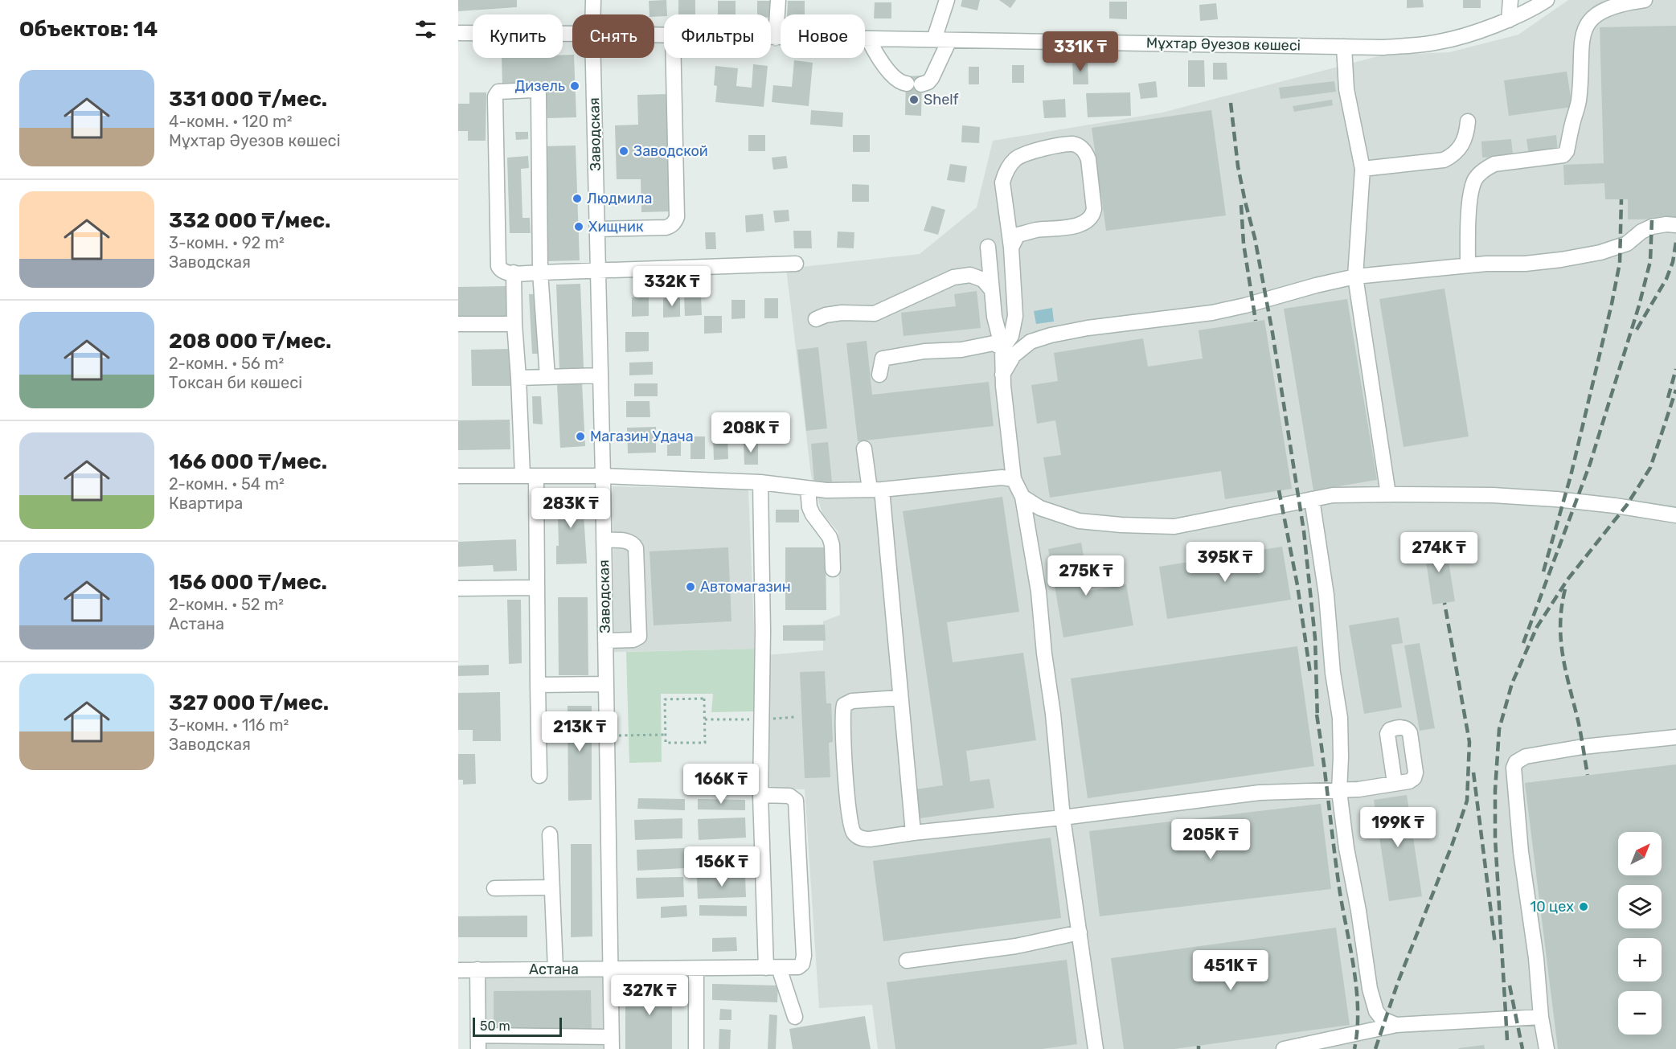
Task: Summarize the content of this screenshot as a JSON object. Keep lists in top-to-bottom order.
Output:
{
  "streets": {
    "street": ["Мұхтар Әуезов көшесі", "Заводская", "Астана"]
  },
  "crossings": [
    ["Заводская", "Астана"]
  ],
  "places": [
    "Дизель",
    "Shelf",
    "Заводской",
    "Людмила",
    "Хищник",
    "Магазин Удача",
    "Автомагазин",
    "10 цех"
  ],
  "scale_bar": "50 m",
  "north": "top right",
  "page": {
    "heading": "Объектов: 14",
    "chip": [
      "Купить",
      "Снять",
      "Фильтры",
      "Новое"
    ],
    "price": [
      "331K ₸",
      "332K ₸",
      "208K ₸",
      "283K ₸",
      "274K ₸",
      "395K ₸",
      "275K ₸",
      "213K ₸",
      "166K ₸",
      "199K ₸",
      "205K ₸",
      "156K ₸",
      "451K ₸",
      "327K ₸"
    ],
    "list": [
      {
        "name": "331 000 ₸/мес.",
        "note": "4-комн. · 120 m² · Мұхтар Әуезов көшесі"
      },
      {
        "name": "332 000 ₸/мес.",
        "note": "3-комн. · 92 m² · Заводская"
      },
      {
        "name": "208 000 ₸/мес.",
        "note": "2-комн. · 56 m² · Токсан би көшесі"
      },
      {
        "name": "166 000 ₸/мес.",
        "note": "2-комн. · 54 m² · Квартира"
      },
      {
        "name": "156 000 ₸/мес.",
        "note": "2-комн. · 52 m² · Астана"
      },
      {
        "name": "327 000 ₸/мес.",
        "note": "3-комн. · 116 m² · Заводская"
      }
    ],
    "map_buttons": ["+", "−"],
    "scale": "50 m"
  }
}
